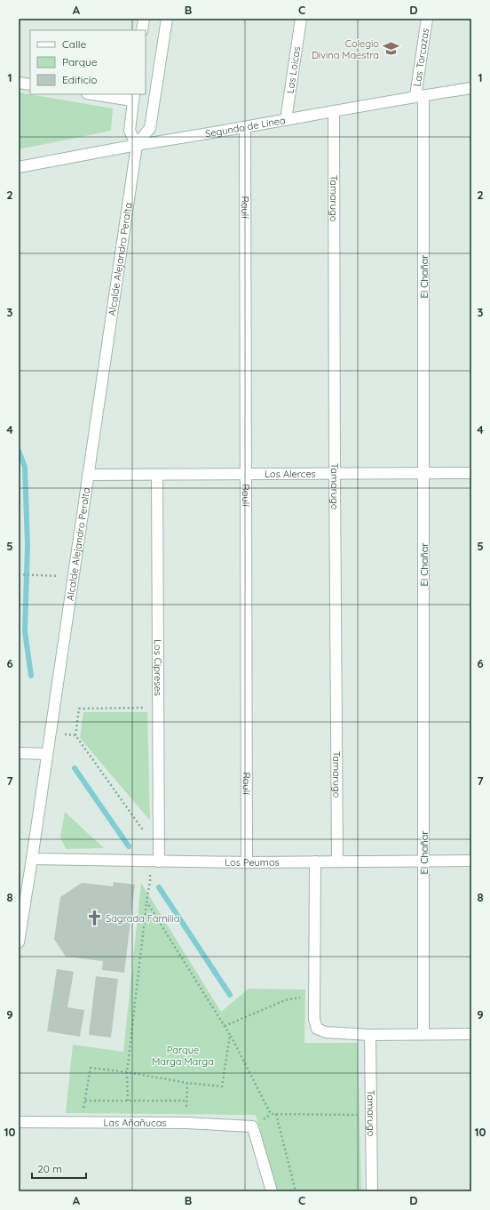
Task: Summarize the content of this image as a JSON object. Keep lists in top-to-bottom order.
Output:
{
  "streets": {
    "street": [
      "Las Torcazas",
      "Las Loicas",
      "Segundo de Línea",
      "Tamarugo",
      "Raulí",
      "Alcalde Alejandro Peralta",
      "El Chañar",
      "Los Alerces",
      "Los Cipreses",
      "Los Peumos",
      "Las Añañucas"
    ]
  },
  "crossings": [
    ["Las Torcazas", "Segundo de Línea"],
    ["Las Torcazas", "El Chañar"],
    ["Las Loicas", "Segundo de Línea"],
    ["Segundo de Línea", "Tamarugo"],
    ["Segundo de Línea", "Raulí"],
    ["Segundo de Línea", "Alcalde Alejandro Peralta"],
    ["Segundo de Línea", "El Chañar"],
    ["Tamarugo", "Los Alerces"],
    ["Tamarugo", "Los Peumos"],
    ["Raulí", "Los Alerces"],
    ["Raulí", "Los Peumos"],
    ["Alcalde Alejandro Peralta", "Los Alerces"],
    ["Alcalde Alejandro Peralta", "Los Peumos"],
    ["El Chañar", "Los Alerces"],
    ["El Chañar", "Los Peumos"],
    ["Los Alerces", "Los Cipreses"],
    ["Los Cipreses", "Los Peumos"]
  ],
  "parks": ["Parque Marga Marga"],
  "places": {
    "school or university": ["Colegio Divina Maestra"],
    "church": ["Sagrada Familia"]
  },
  "legend": ["Calle", "Parque", "Edificio"],
  "scale_bar": "20 m",
  "grid": {
    "columns": [
      "A",
      "B",
      "C",
      "D"
    ],
    "rows": [
      "1",
      "2",
      "3",
      "4",
      "5",
      "6",
      "7",
      "8",
      "9",
      "10"
    ]
  }
}
